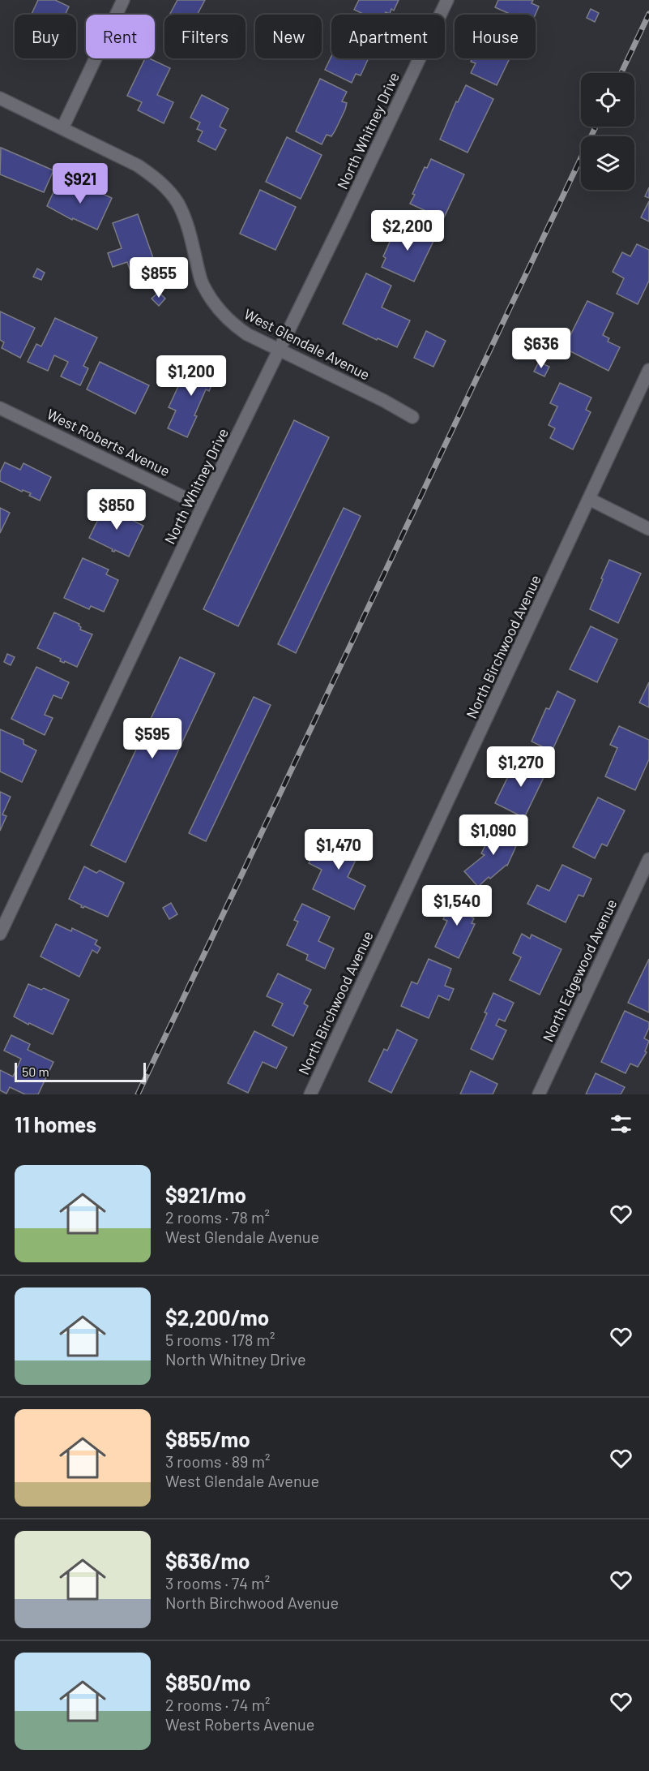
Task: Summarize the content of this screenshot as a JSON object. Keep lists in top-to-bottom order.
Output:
{
  "streets": {
    "street": [
      "North Whitney Drive",
      "West Glendale Avenue",
      "West Roberts Avenue",
      "North Birchwood Avenue",
      "North Edgewood Avenue"
    ]
  },
  "crossings": [
    ["North Whitney Drive", "West Glendale Avenue"],
    ["North Whitney Drive", "West Roberts Avenue"]
  ],
  "scale_bar": "50 m",
  "page": {
    "chip": [
      "Buy",
      "Rent",
      "Filters",
      "New",
      "Apartment",
      "House"
    ],
    "price": [
      "$921",
      "$2,200",
      "$855",
      "$636",
      "$1,200",
      "$850",
      "$595",
      "$1,270",
      "$1,090",
      "$1,470",
      "$1,540"
    ],
    "scale": "50 m",
    "heading": "11 homes",
    "list": [
      {
        "name": "$921/mo",
        "note": "2 rooms · 78 m² · West Glendale Avenue"
      },
      {
        "name": "$2,200/mo",
        "note": "5 rooms · 178 m² · North Whitney Drive"
      },
      {
        "name": "$855/mo",
        "note": "3 rooms · 89 m² · West Glendale Avenue"
      },
      {
        "name": "$636/mo",
        "note": "3 rooms · 74 m² · North Birchwood Avenue"
      },
      {
        "name": "$850/mo",
        "note": "2 rooms · 74 m² · West Roberts Avenue"
      }
    ]
  }
}
